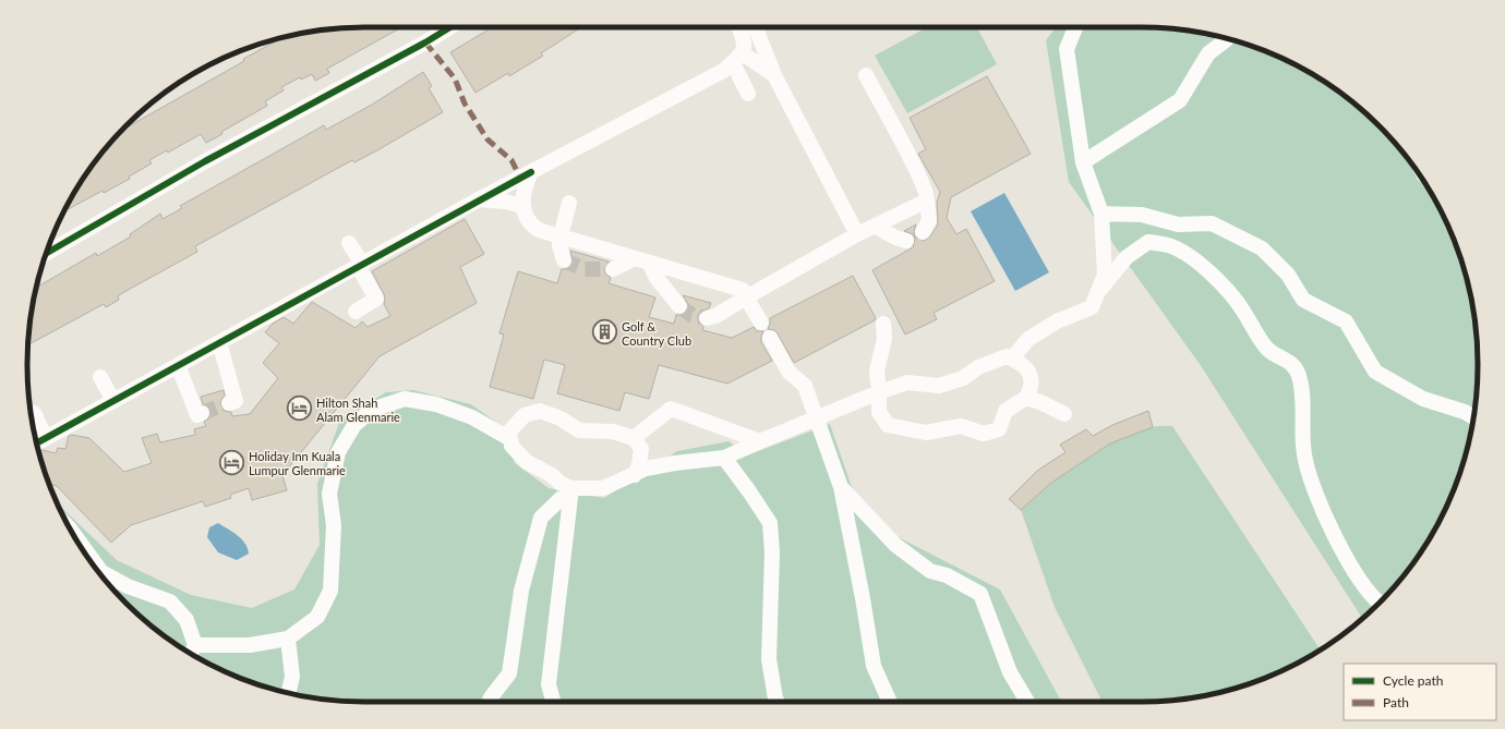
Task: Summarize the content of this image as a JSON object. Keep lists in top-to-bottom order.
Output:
{
  "places": {
    "building": ["Golf & Country Club"],
    "hotel": ["Hilton Shah Alam Glenmarie", "Holiday Inn Kuala Lumpur Glenmarie"]
  },
  "legend": ["Cycle path", "Path"]
}
